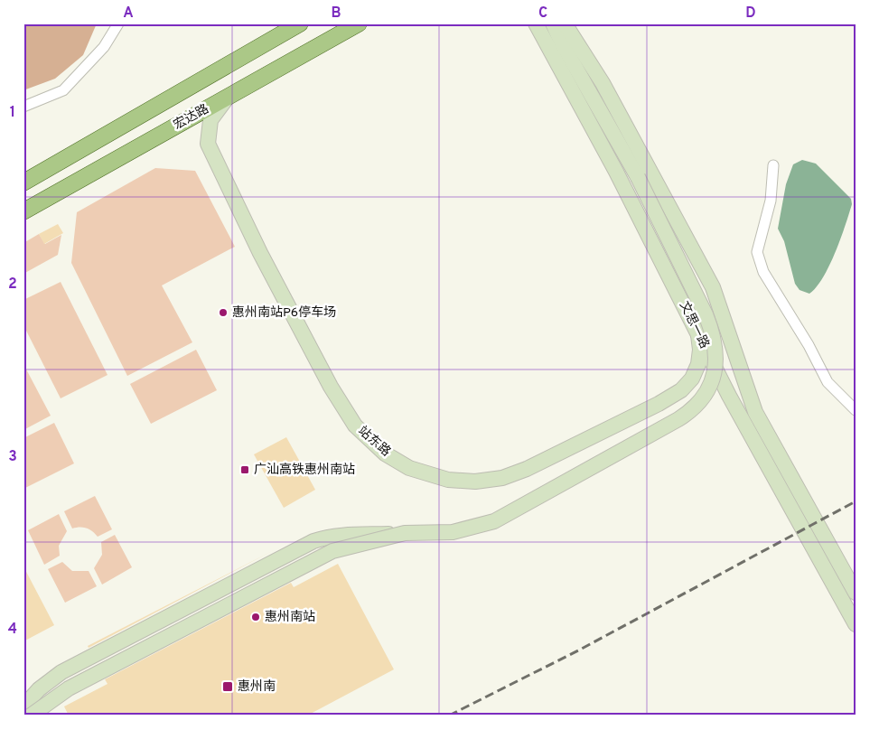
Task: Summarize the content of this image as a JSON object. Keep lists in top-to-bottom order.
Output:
{
  "streets": {
    "main road": ["宏达路"],
    "street": ["文思一路", "站东路"]
  },
  "crossings": [
    ["宏达路", "站东路"],
    ["文思一路", "站东路"]
  ],
  "places": {
    "other": ["惠州南站P6停车场", "惠州南站"],
    "transit": ["广汕高铁惠州南站", "惠州南"]
  },
  "grid": {
    "columns": [
      "A",
      "B",
      "C",
      "D"
    ],
    "rows": [
      "1",
      "2",
      "3",
      "4"
    ]
  }
}
